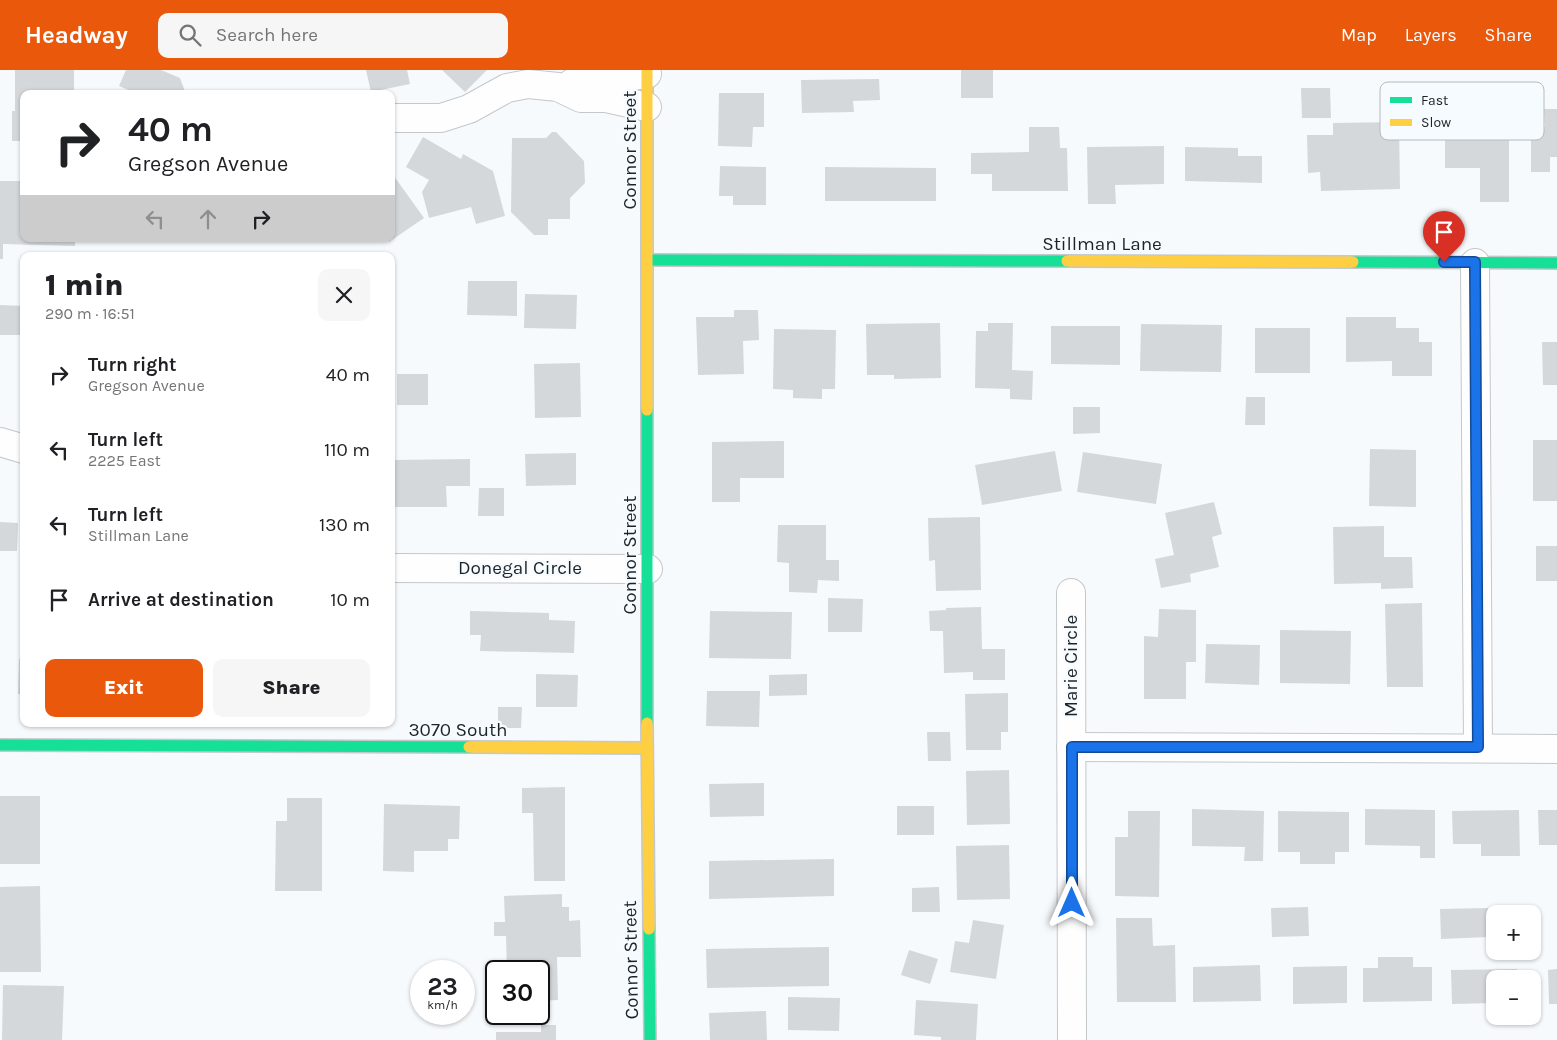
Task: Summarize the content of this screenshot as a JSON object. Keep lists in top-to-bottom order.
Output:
{
  "streets": {
    "street": [
      "Connor Street",
      "Stillman Lane",
      "Donegal Circle",
      "Marie Circle",
      "3070 South"
    ]
  },
  "crossings": [
    ["Connor Street", "Stillman Lane"],
    ["Connor Street", "Donegal Circle"],
    ["Connor Street", "3070 South"]
  ],
  "legend": ["Fast", "Slow"],
  "page": {
    "header": "Headway",
    "search": "Search here",
    "nav": ["Map", "Layers", "Share"],
    "turn": ["40 m", "Gregson Avenue"],
    "heading": ["1 min", "290 m · 16:51"],
    "list": [
      {
        "name": "Turn right",
        "note": "Gregson Avenue",
        "value": "40 m"
      },
      {
        "name": "Turn left",
        "note": "2225 East",
        "value": "110 m"
      },
      {
        "name": "Turn left",
        "note": "Stillman Lane",
        "value": "130 m"
      },
      {
        "name": "Arrive at destination",
        "value": "10 m"
      }
    ],
    "buttons": ["Exit", "Share"],
    "map_buttons": ["+", "−"],
    "speed": "23 km/h",
    "limit": "30"
  }
}
